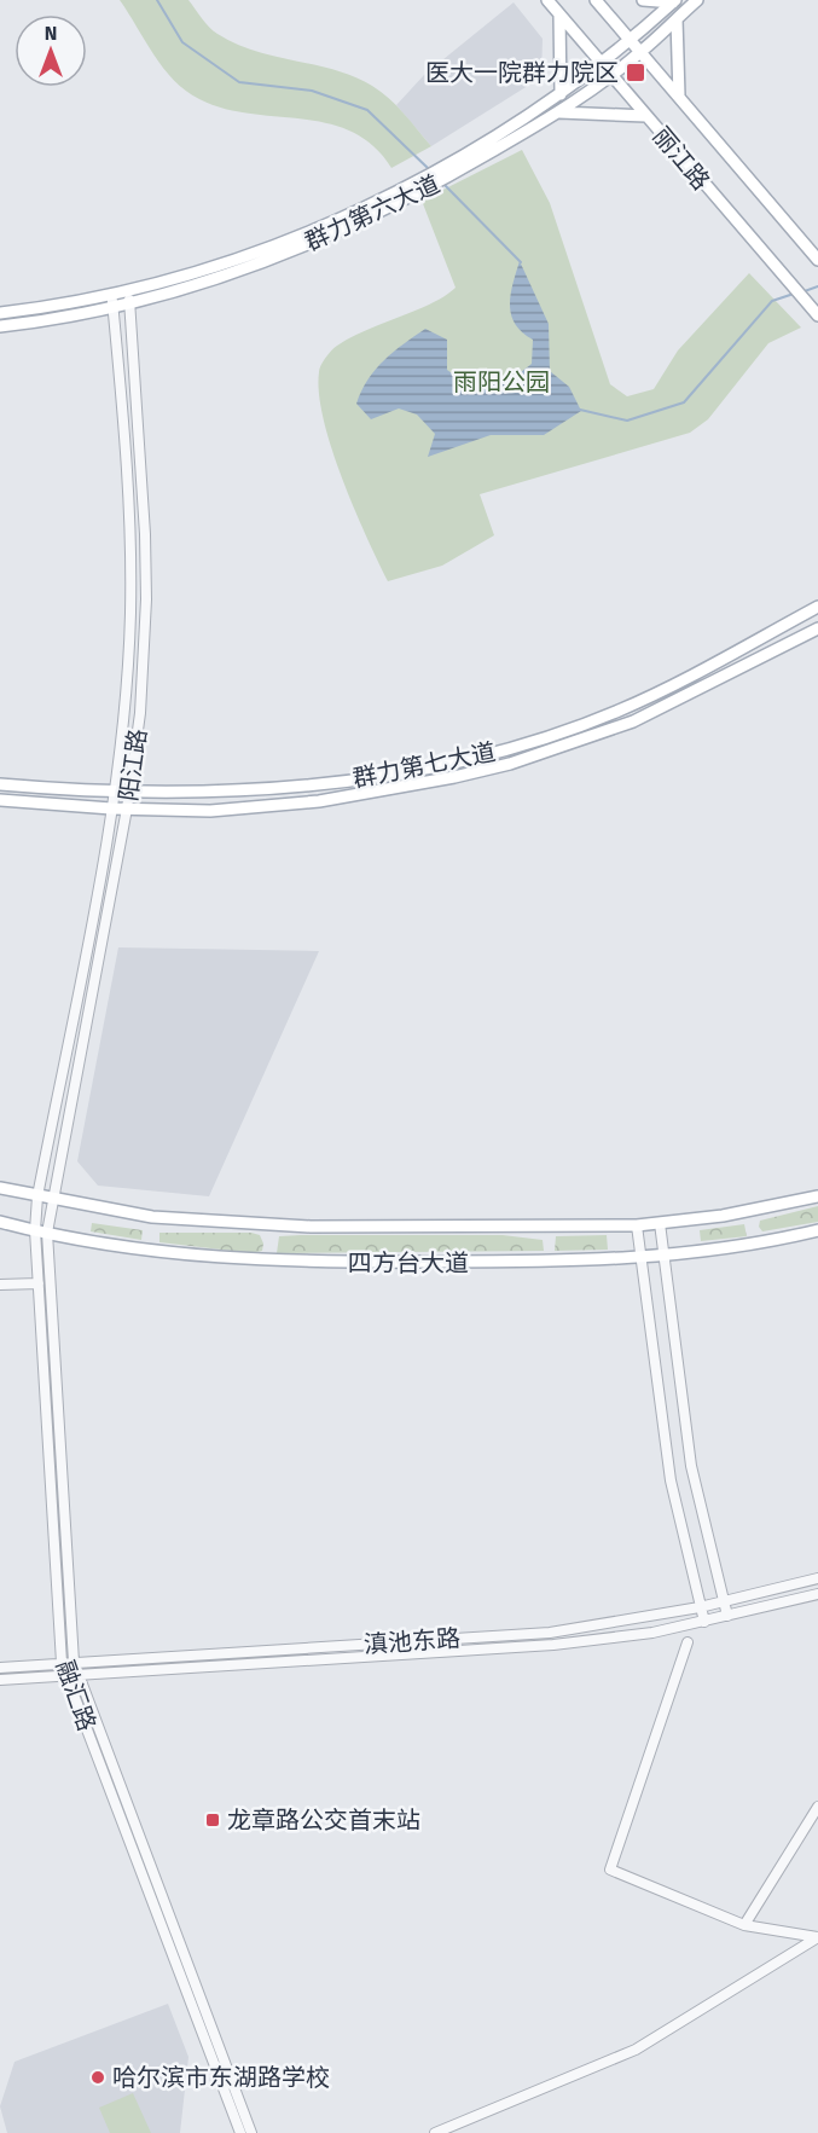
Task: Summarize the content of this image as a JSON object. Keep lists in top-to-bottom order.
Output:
{
  "streets": {
    "main road": [
      "丽江路",
      "群力第六大道",
      "群力第七大道",
      "四方台大道"
    ],
    "street": ["阳江路", "滇池东路", "融汇路"]
  },
  "crossings": [
    ["丽江路", "群力第六大道"],
    ["群力第六大道", "阳江路"],
    ["阳江路", "群力第七大道"],
    ["阳江路", "四方台大道"],
    ["阳江路", "融汇路"],
    ["四方台大道", "融汇路"],
    ["滇池东路", "融汇路"]
  ],
  "parks": ["雨阳公园"],
  "places": {
    "transit": ["医大一院群力院区", "龙章路公交首末站"],
    "other": ["哈尔滨市东湖路学校"]
  },
  "north": "top"
}
